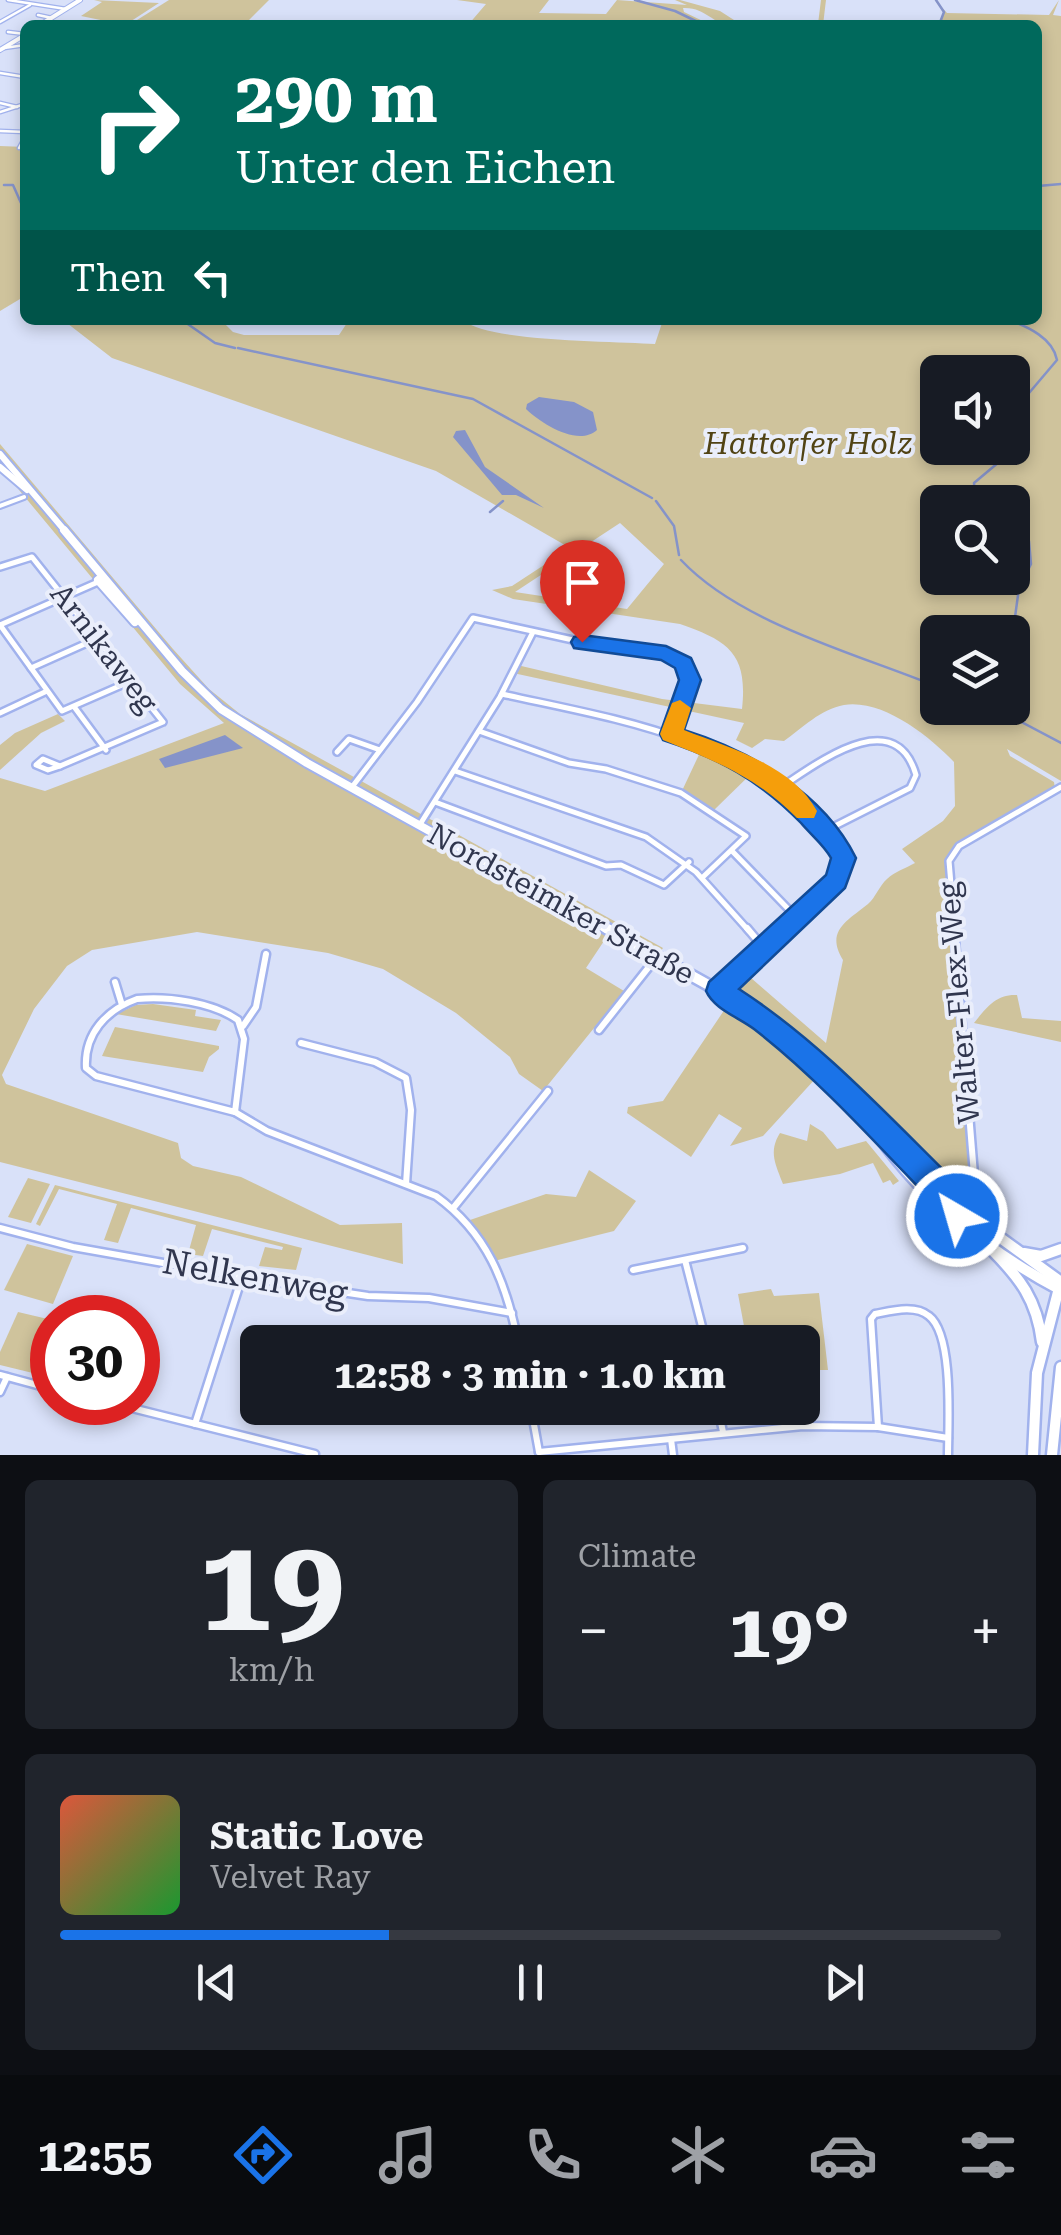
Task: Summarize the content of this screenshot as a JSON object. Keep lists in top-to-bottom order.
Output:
{
  "streets": {
    "street": [
      "Arnikaweg",
      "Nordsteimker Straße",
      "Walter-Flex-Weg",
      "Nelkenweg"
    ]
  },
  "crossings": [
    ["Nordsteimker Straße", "Walter-Flex-Weg"]
  ],
  "parks": ["Hattorfer Holz"],
  "page": {
    "turn": ["290 m", "Unter den Eichen"],
    "then": "Then",
    "limit": "30",
    "trip": "12:58 · 3 min · 1.0 km",
    "tile": [
      ["19", "km/h"],
      "Climate"
    ],
    "heat": ["−", "19°", "+"],
    "song": ["Static Love", "Velvet Ray"],
    "tabs": "12:55"
  }
}
